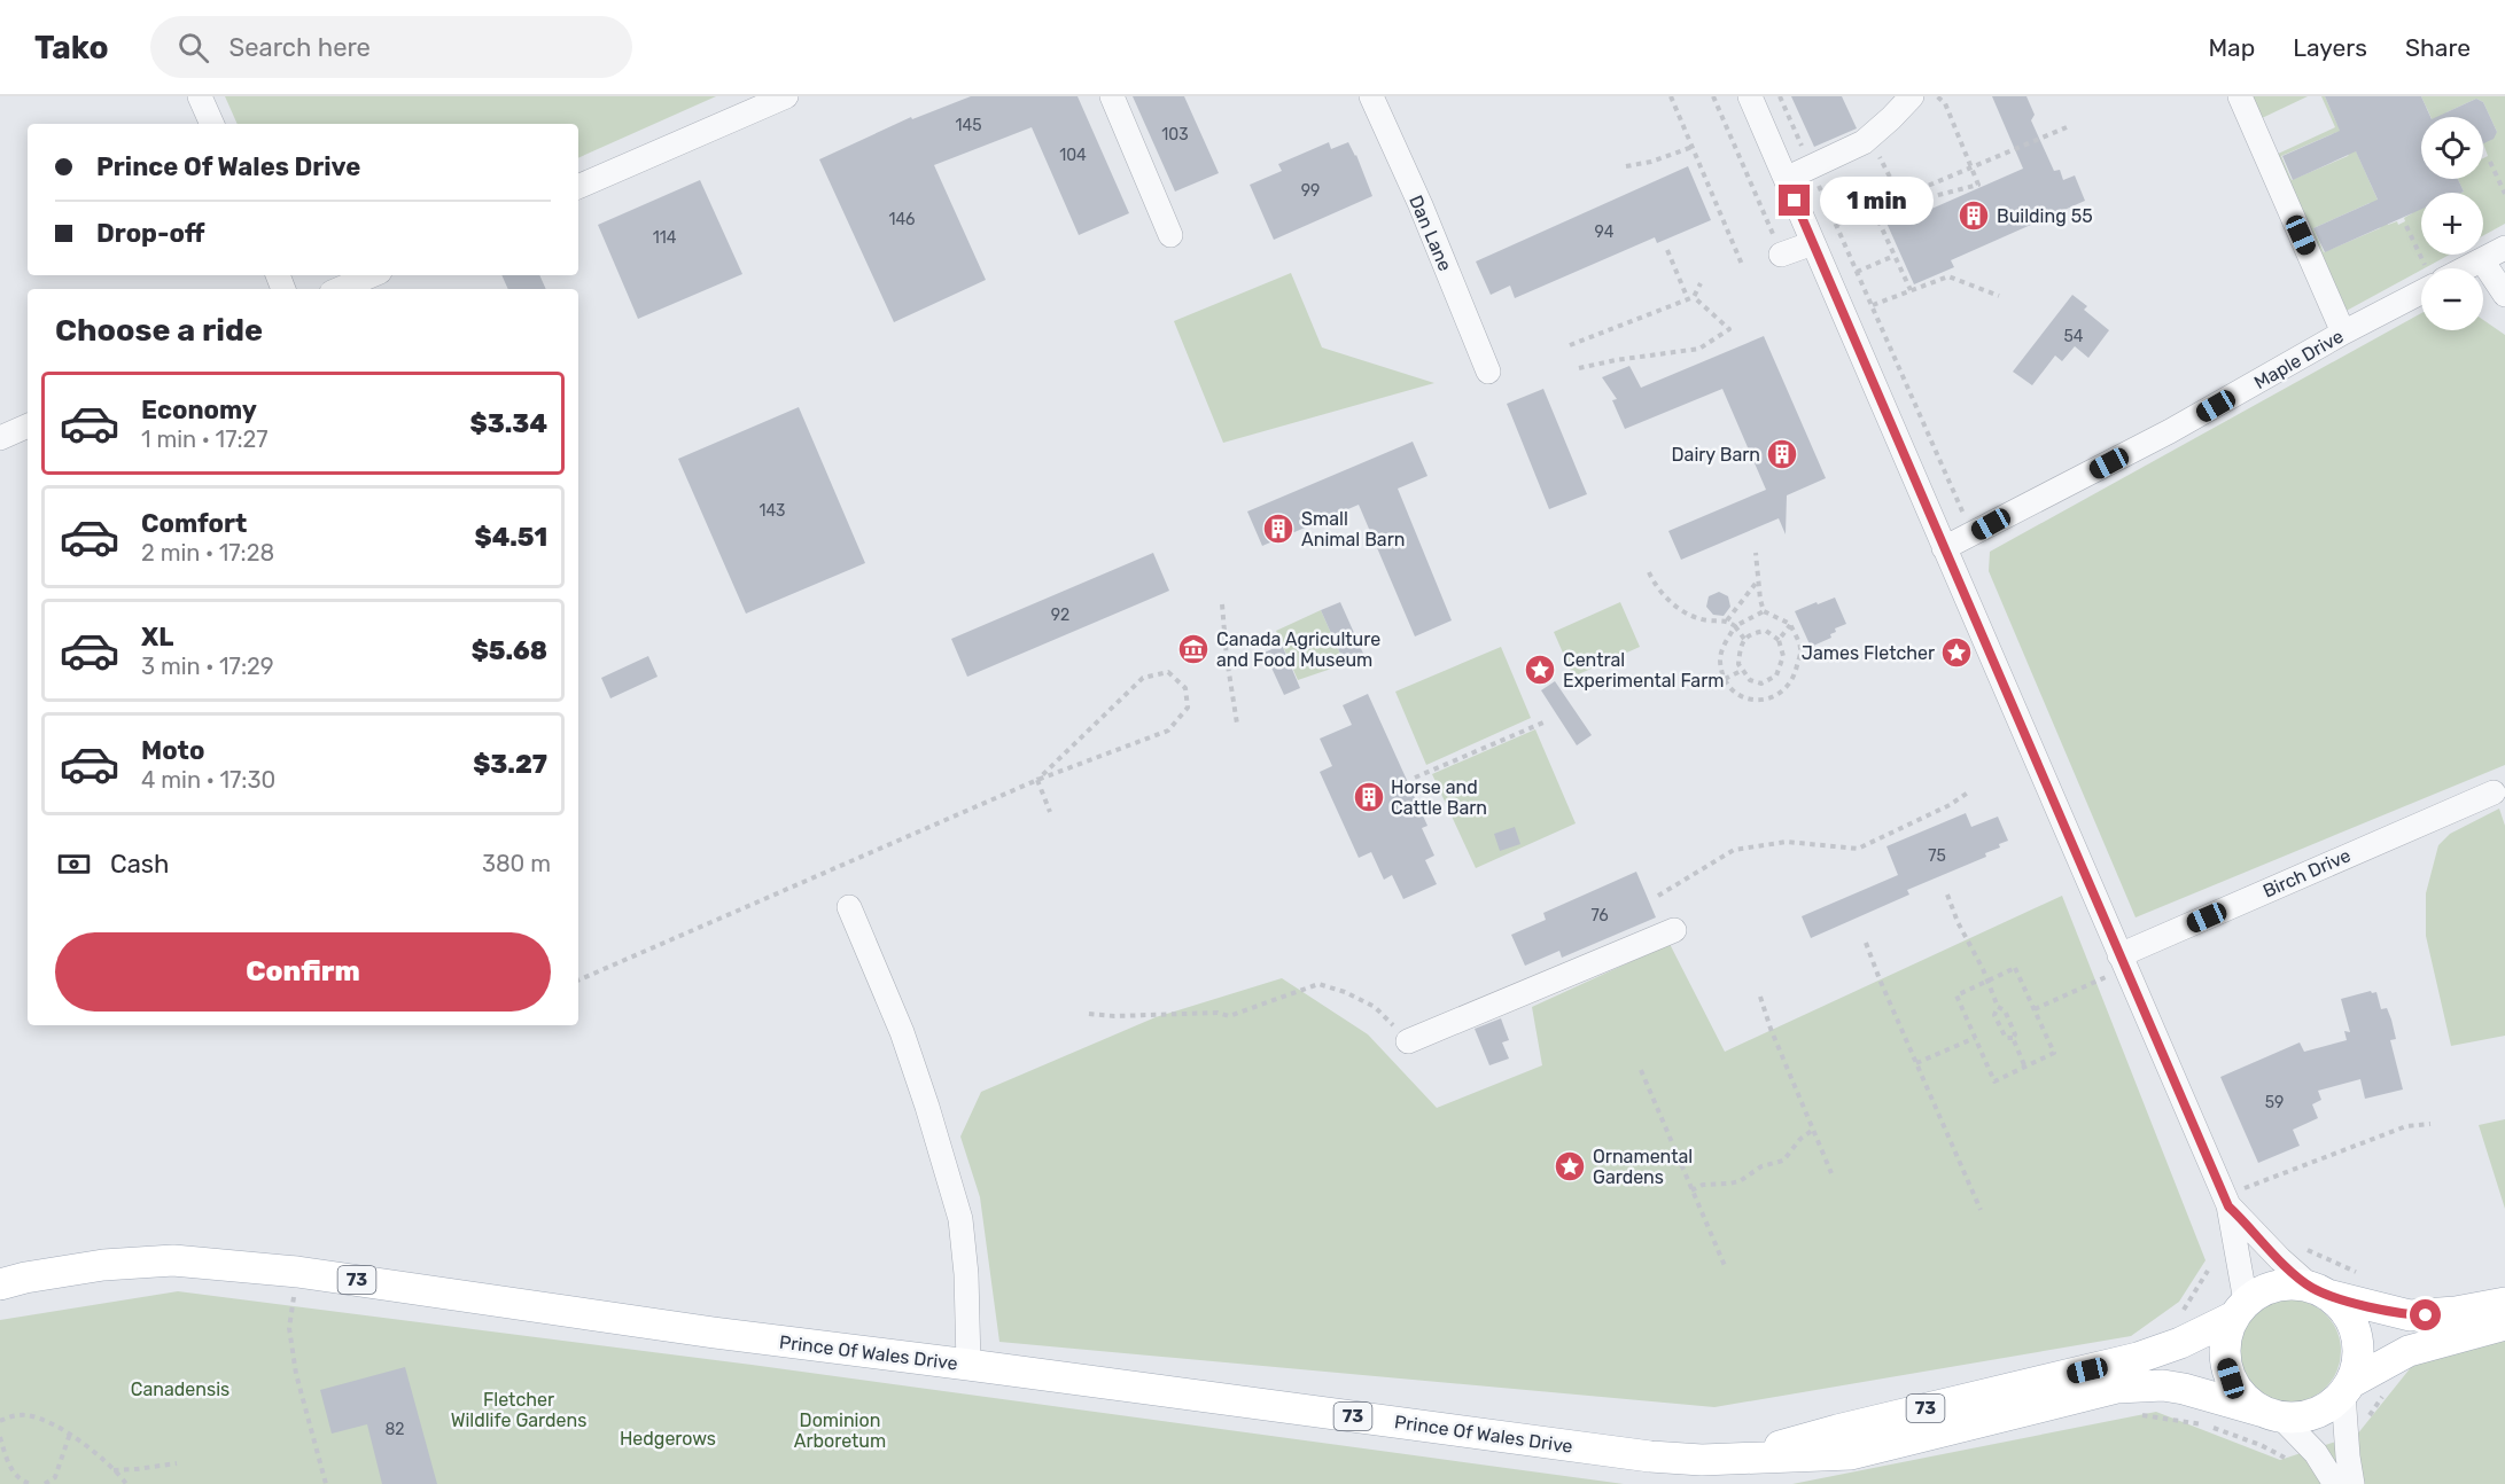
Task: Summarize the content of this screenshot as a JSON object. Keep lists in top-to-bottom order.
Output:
{
  "streets": {
    "main road": ["73", "Prince Of Wales Drive"],
    "street": ["Dan Lane", "Maple Drive", "Birch Drive"]
  },
  "crossings": [
    ["73", "Prince Of Wales Drive"]
  ],
  "parks": [
    "Canadensis",
    "Fletcher Wildlife Gardens",
    "Dominion Arboretum",
    "Hedgerows"
  ],
  "places": {
    "building": [
      "Building 55",
      "Dairy Barn",
      "Small Animal Barn",
      "Horse and Cattle Barn"
    ],
    "museum": ["Canada Agriculture and Food Museum"],
    "place": ["James Fletcher", "Central Experimental Farm", "Ornamental Gardens"]
  },
  "house_numbers": [
    "145",
    "103",
    "104",
    "99",
    "146",
    "94",
    "114",
    "54",
    "143",
    "92",
    "75",
    "76",
    "59",
    "82"
  ],
  "page": {
    "header": "Tako",
    "search": "Search here",
    "nav": ["Map", "Layers", "Share"],
    "map_buttons": ["+", "−"],
    "banner": ["Prince Of Wales Drive", "Drop-off"],
    "bubble": "1 min",
    "heading": "Choose a ride",
    "list": [
      {
        "name": "Economy",
        "note": "1 min · 17:27",
        "value": "$3.34"
      },
      {
        "name": "Comfort",
        "note": "2 min · 17:28",
        "value": "$4.51"
      },
      {
        "name": "XL",
        "note": "3 min · 17:29",
        "value": "$5.68"
      },
      {
        "name": "Moto",
        "note": "4 min · 17:30",
        "value": "$3.27"
      }
    ],
    "pay": ["Cash", "380 m"],
    "buttons": "Confirm"
  }
}
